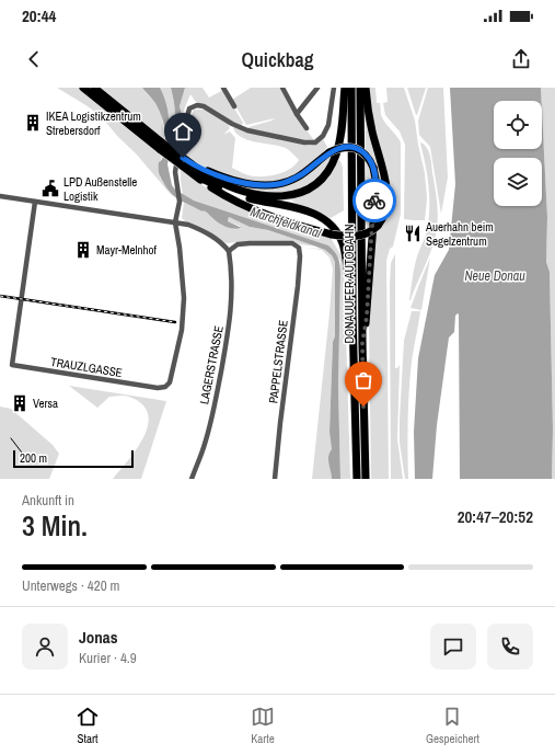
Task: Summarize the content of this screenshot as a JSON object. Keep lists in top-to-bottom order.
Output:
{
  "streets": {
    "highway": ["DONAUUFER AUTOBAHN"],
    "street": ["PAPPELSTRASSE", "LAGERSTRASSE", "TRAUZLGASSE"]
  },
  "crossings": [
    ["PAPPELSTRASSE", "LAGERSTRASSE"]
  ],
  "water": ["Marchfeldkanal", "Neue Donau"],
  "places": {
    "building": ["IKEA Logistikzentrum Strebersdorf", "Mayr-Melnhof", "Versa"],
    "public building": ["LPD Außenstelle Logistik"],
    "restaurant": ["Auerhahn beim Segelzentrum"]
  },
  "scale_bar": "200 m",
  "page": {
    "status": "20:44",
    "header": "Quickbag",
    "scale": "200 m",
    "heading": ["3 Min.", "Ankunft in", "20:47–20:52"],
    "panel": ["Jonas", "Kurier · 4.9"],
    "bar": "Unterwegs · 420 m",
    "tabs": ["Start", "Karte", "Gespeichert"]
  }
}
